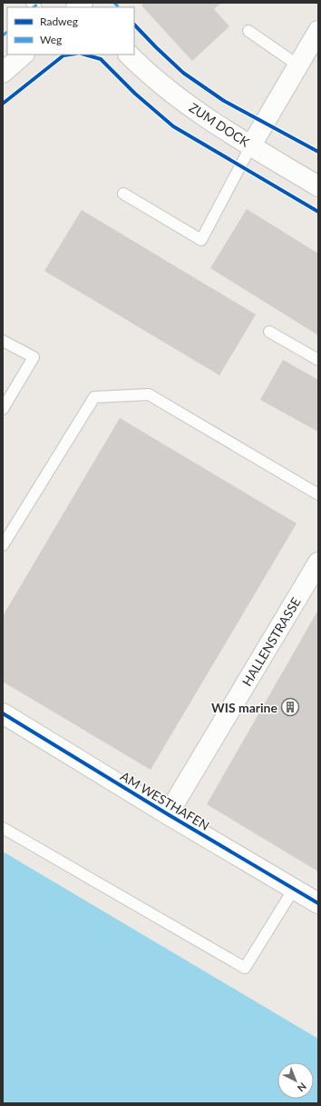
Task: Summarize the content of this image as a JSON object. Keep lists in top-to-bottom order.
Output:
{
  "streets": {
    "street": ["ZUM DOCK", "HALLENSTRASSE", "AM WESTHAFEN"]
  },
  "crossings": [
    ["HALLENSTRASSE", "AM WESTHAFEN"]
  ],
  "places": {
    "building": ["WIS marine"]
  },
  "legend": ["Radweg", "Weg"],
  "north": "bottom right"
}
